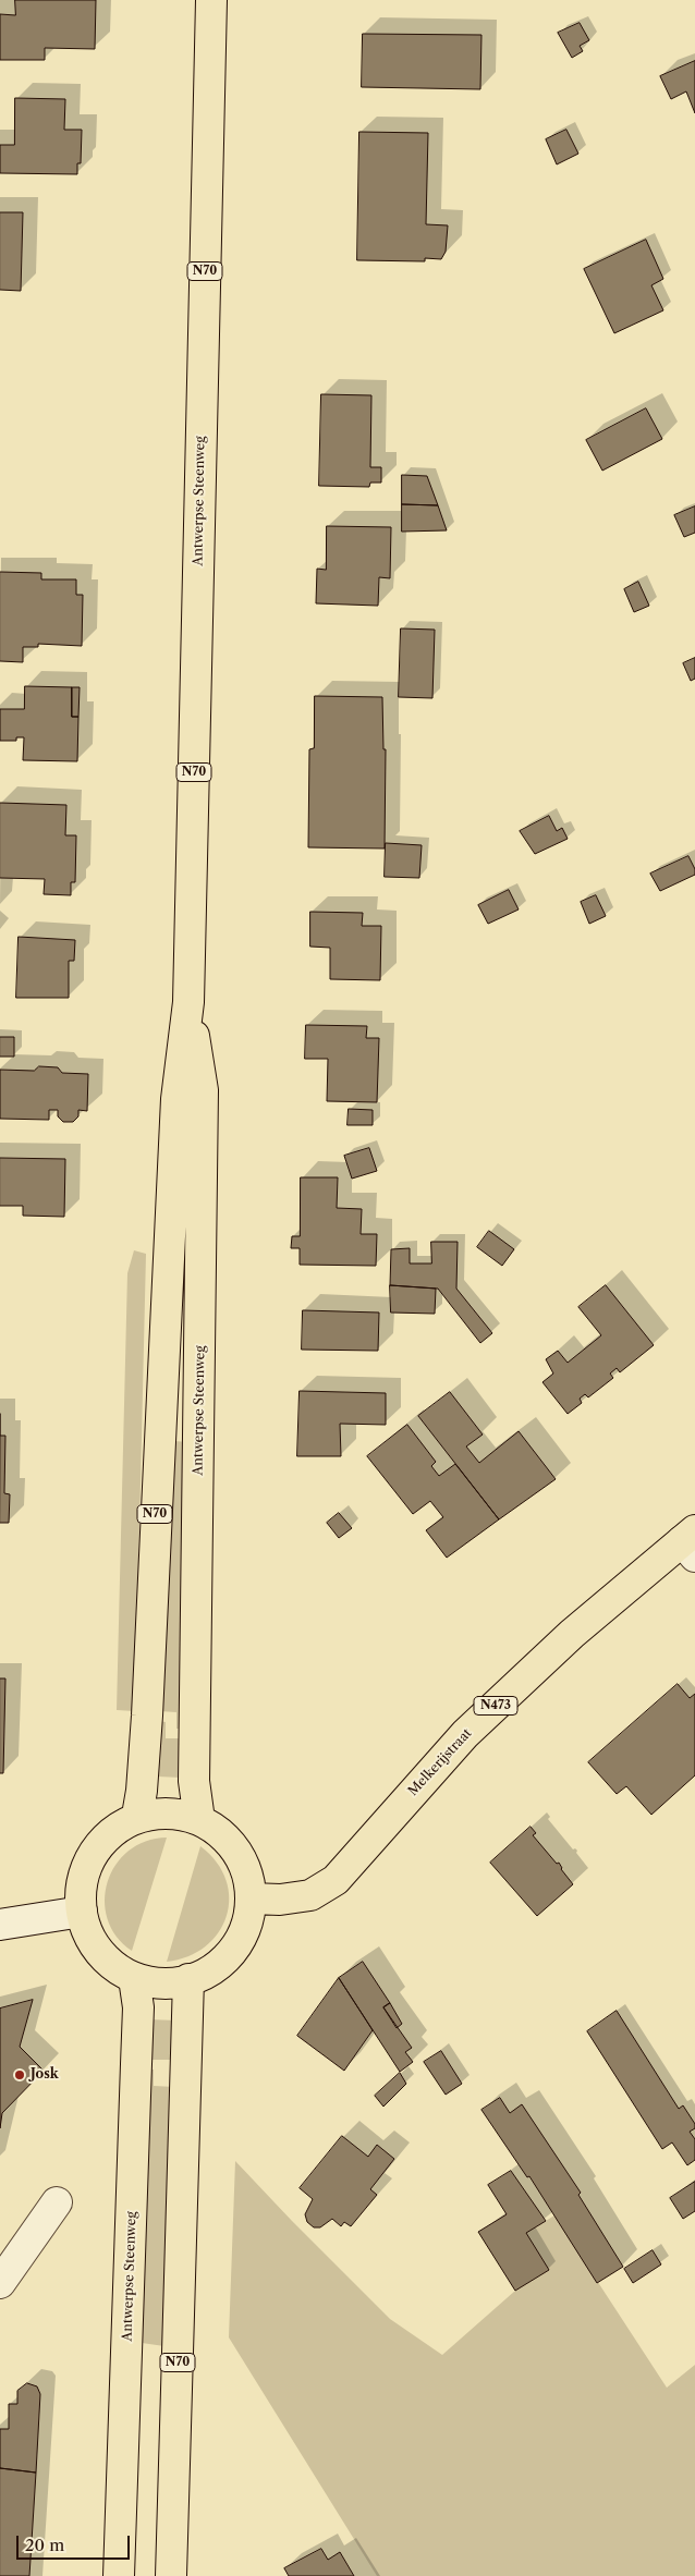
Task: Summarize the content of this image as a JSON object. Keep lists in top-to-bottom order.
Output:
{
  "streets": {
    "main road": [
      "N70",
      "Antwerpse Steenweg",
      "N473",
      "Melkerijstraat"
    ]
  },
  "crossings": [
    ["N70", "Antwerpse Steenweg"],
    ["N70", "Melkerijstraat"],
    ["Antwerpse Steenweg", "Melkerijstraat"]
  ],
  "places": ["Josk"],
  "scale_bar": "20 m"
}
